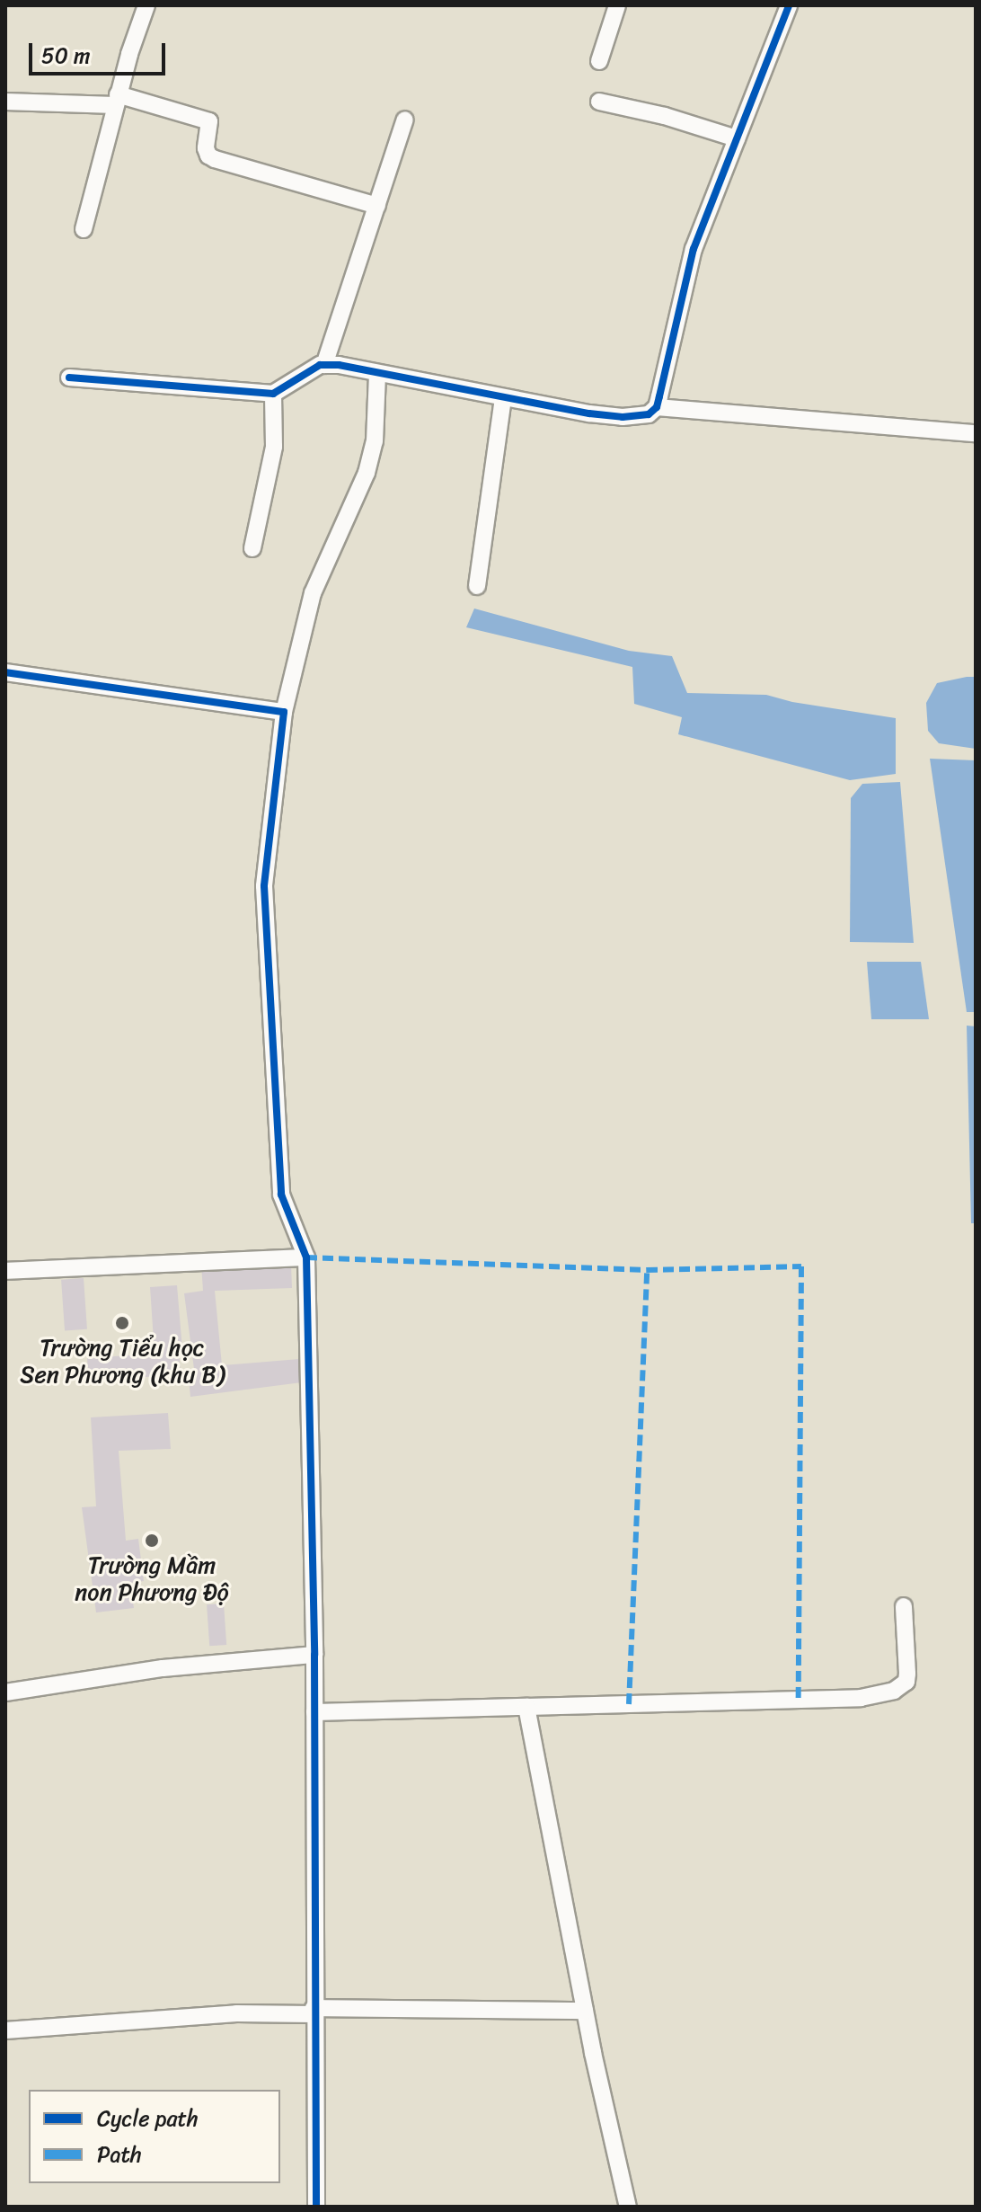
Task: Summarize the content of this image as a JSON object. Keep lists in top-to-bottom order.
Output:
{
  "places": ["Trường Tiểu học Sen Phương (khu B)", "Trường Mầm non Phương Độ"],
  "legend": ["Cycle path", "Path"],
  "scale_bar": "50 m"
}
